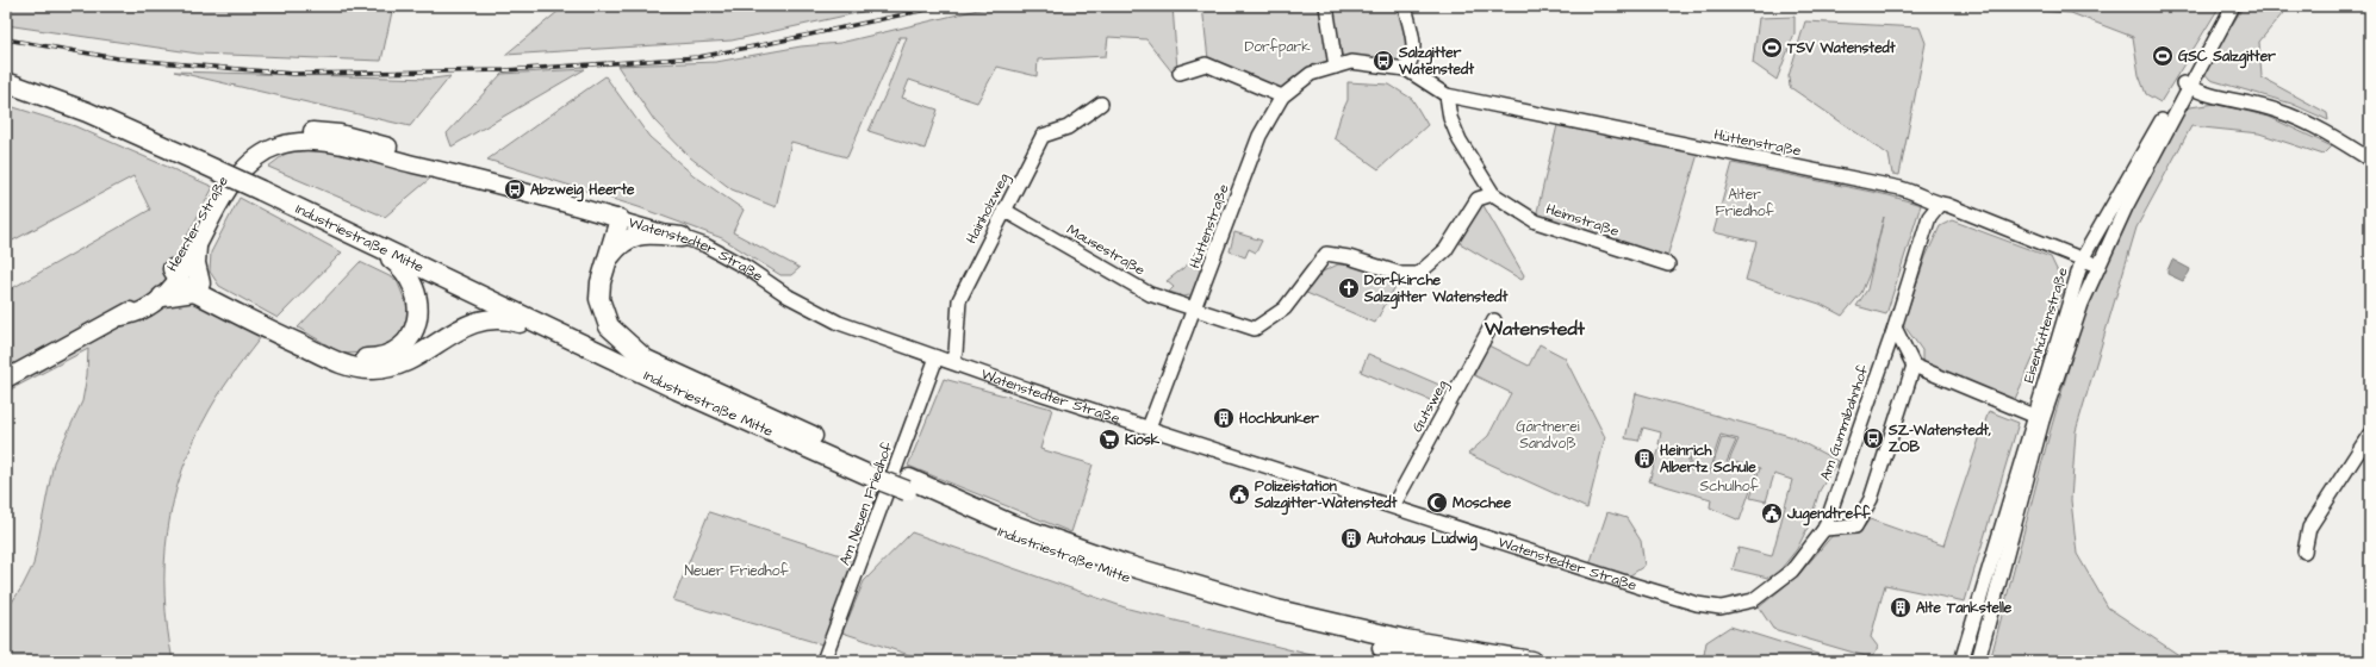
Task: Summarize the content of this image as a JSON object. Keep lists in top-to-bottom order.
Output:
{
  "streets": {
    "highway": ["Industriestraße Mitte"],
    "main road": ["Heerter Straße", "Watenstedter Straße"],
    "street": [
      "Hüttenstraße",
      "Hainholzweg",
      "Heimstraße",
      "Mausestraße",
      "Eisenhüttenstraße",
      "Gutsweg",
      "Am Gummibahnhof",
      "Am Neuen Friedhof"
    ]
  },
  "crossings": [
    ["Hüttenstraße", "Watenstedter Straße"],
    ["Hüttenstraße", "Mausestraße"],
    ["Hüttenstraße", "Eisenhüttenstraße"],
    ["Hüttenstraße", "Am Gummibahnhof"],
    ["Hainholzweg", "Watenstedter Straße"],
    ["Hainholzweg", "Mausestraße"],
    ["Heimstraße", "Mausestraße"],
    ["Heerter Straße", "Watenstedter Straße"],
    ["Watenstedter Straße", "Gutsweg"],
    ["Watenstedter Straße", "Am Gummibahnhof"],
    ["Watenstedter Straße", "Am Neuen Friedhof"]
  ],
  "districts": ["Watenstedt"],
  "parks": [
    "Dorfpark",
    "Alter Friedhof",
    "Gärtnerei Sandvoß",
    "Schulhof",
    "Neuer Friedhof"
  ],
  "places": {
    "sports": ["TSV Watenstedt", "GSC Salzgitter"],
    "bus stop": ["Salzgitter Watenstedt", "Abzweig Heerte", "SZ-Watenstedt, ZOB"],
    "church": ["Dorfkirche Salzgitter Watenstedt"],
    "building": [
      "Hochbunker",
      "Heinrich Albertz Schule",
      "Autohaus Ludwig",
      "Alte Tankstelle"
    ],
    "supermarket": ["Kiosk"],
    "public building": ["Polizeistation Salzgitter-Watenstedt", "Jugendtreff"],
    "mosque": ["Moschee"]
  }
}
